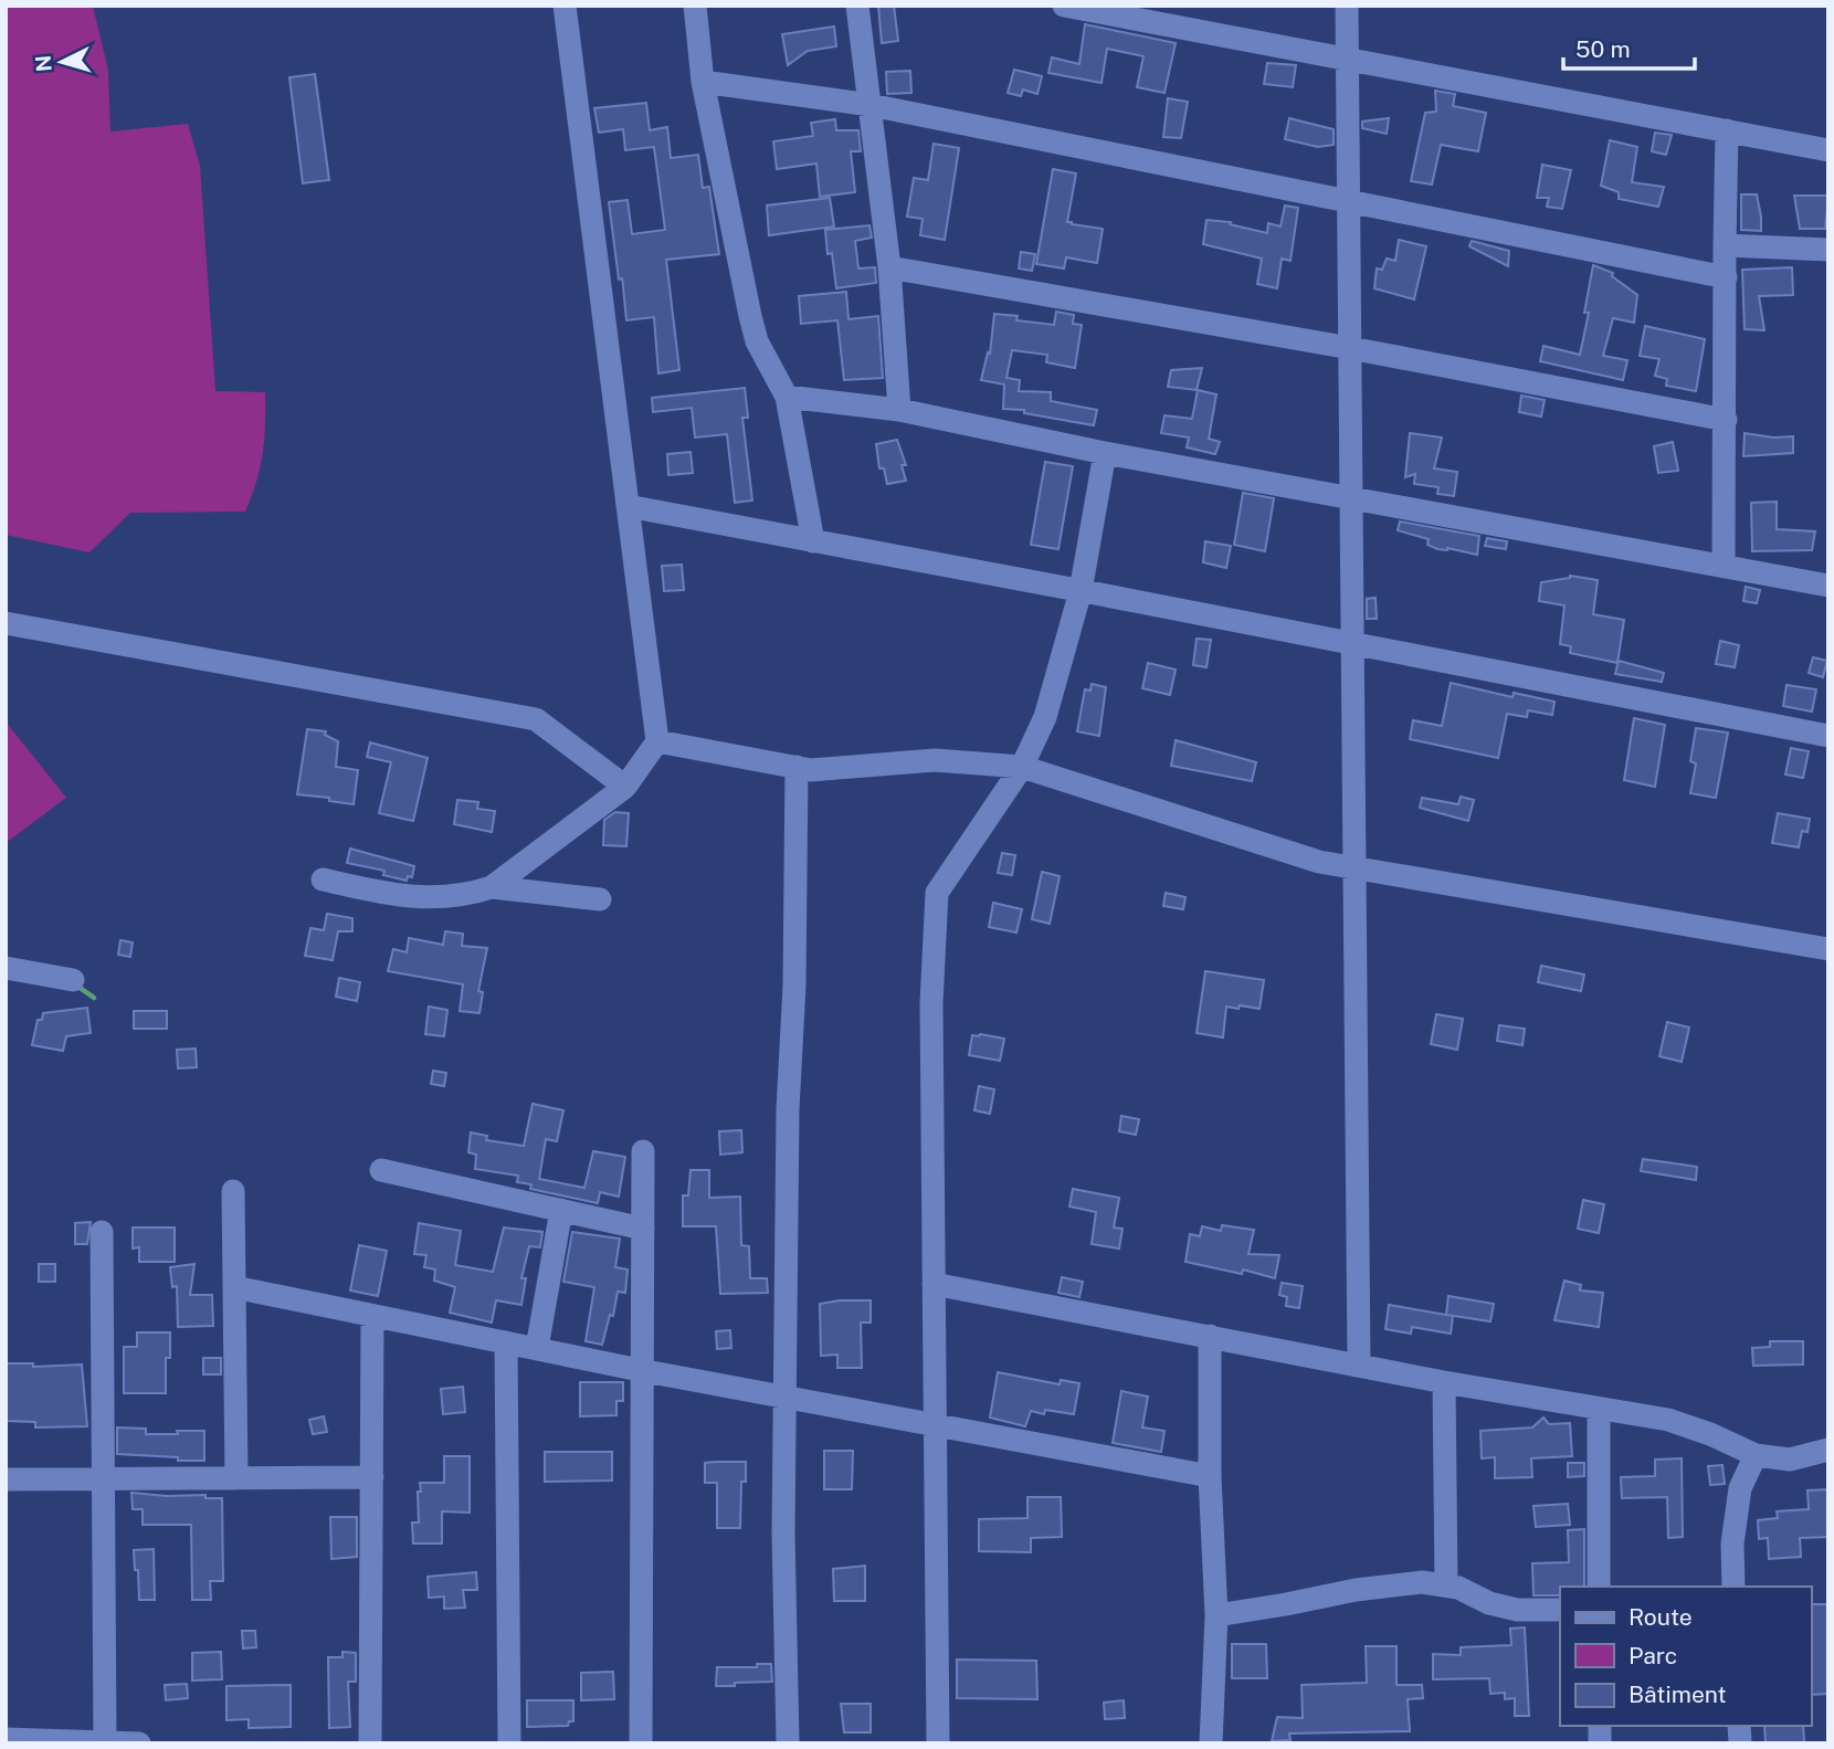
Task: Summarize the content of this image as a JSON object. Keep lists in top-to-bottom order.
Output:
{
  "legend": ["Route", "Parc", "Bâtiment"],
  "scale_bar": "50 m",
  "north": "left"
}
